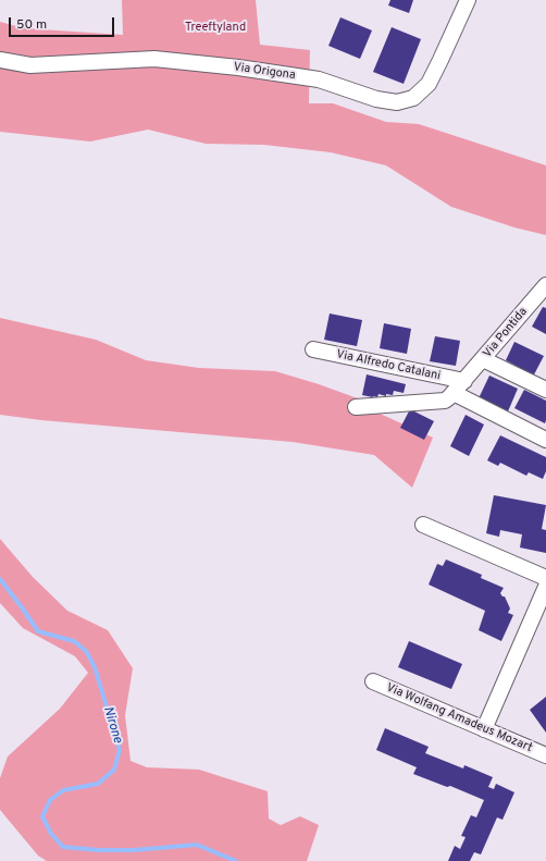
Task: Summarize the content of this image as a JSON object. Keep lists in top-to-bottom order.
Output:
{
  "streets": {
    "street": [
      "Via Origona",
      "Via Pontida",
      "Via Alfredo Catalani",
      "Via Wolfang Amadeus Mozart"
    ]
  },
  "crossings": [
    ["Via Pontida", "Via Alfredo Catalani"]
  ],
  "water": ["Nirone"],
  "parks": ["Treeftyland"],
  "scale_bar": "50 m"
}
